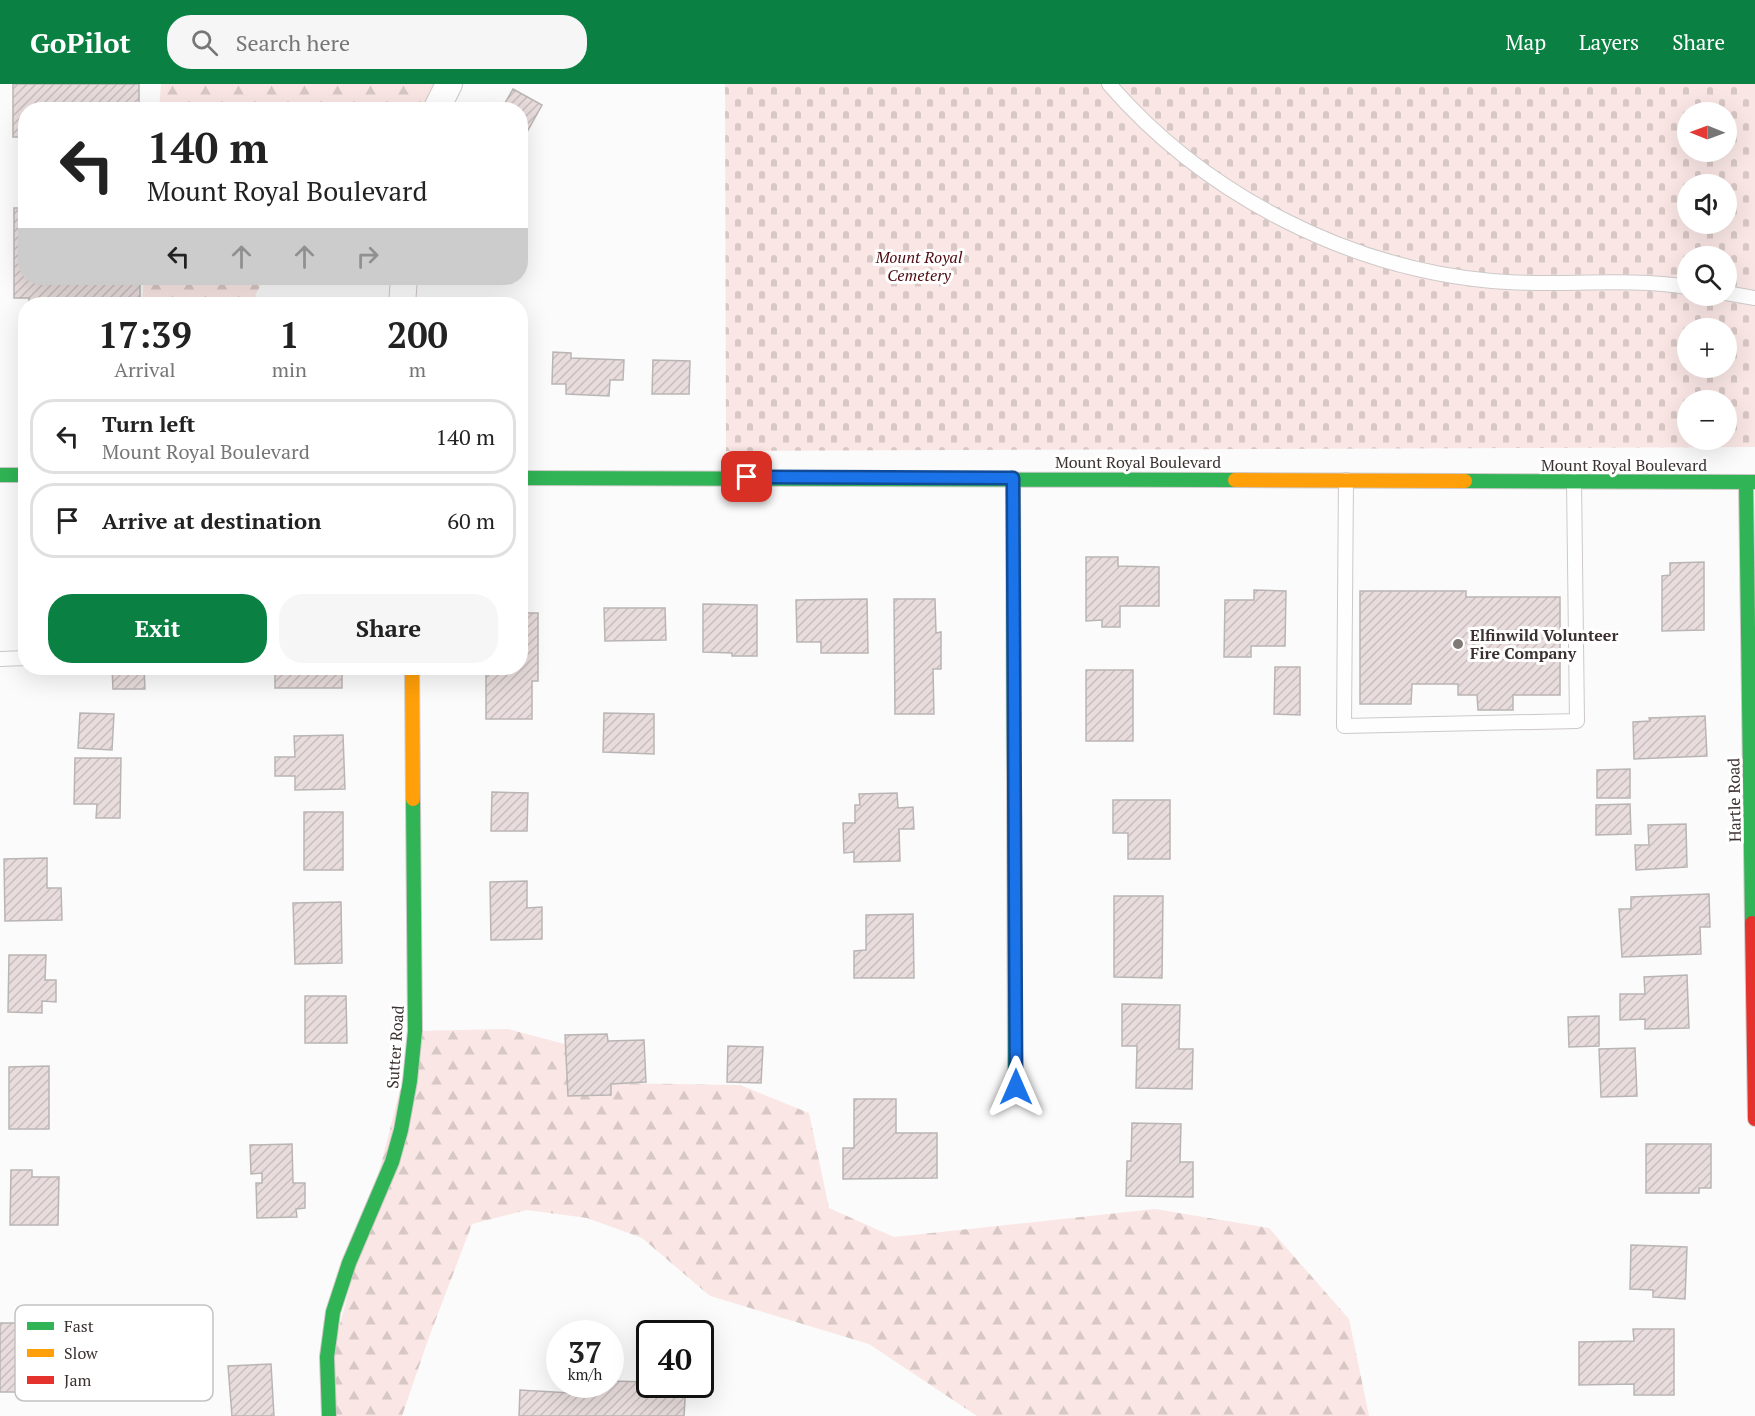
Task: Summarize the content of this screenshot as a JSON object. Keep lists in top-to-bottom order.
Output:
{
  "streets": {
    "street": ["Mount Royal Boulevard", "Hartle Road", "Sutter Road"]
  },
  "crossings": [
    ["Mount Royal Boulevard", "Hartle Road"]
  ],
  "parks": ["Mount Royal Cemetery"],
  "places": ["Elfinwild Volunteer Fire Company"],
  "legend": ["Fast", "Slow", "Jam"],
  "north": "left",
  "page": {
    "header": "GoPilot",
    "search": "Search here",
    "nav": ["Map", "Layers", "Share"],
    "map_buttons": ["+", "−"],
    "turn": ["140 m", "Mount Royal Boulevard"],
    "eta": [
      "17:39",
      "Arrival",
      "1",
      "min",
      "200",
      "m"
    ],
    "list": [
      {
        "name": "Turn left",
        "note": "Mount Royal Boulevard",
        "value": "140 m"
      },
      {
        "name": "Arrive at destination",
        "value": "60 m"
      }
    ],
    "buttons": ["Exit", "Share"],
    "speed": "37 km/h",
    "limit": "40"
  }
}
